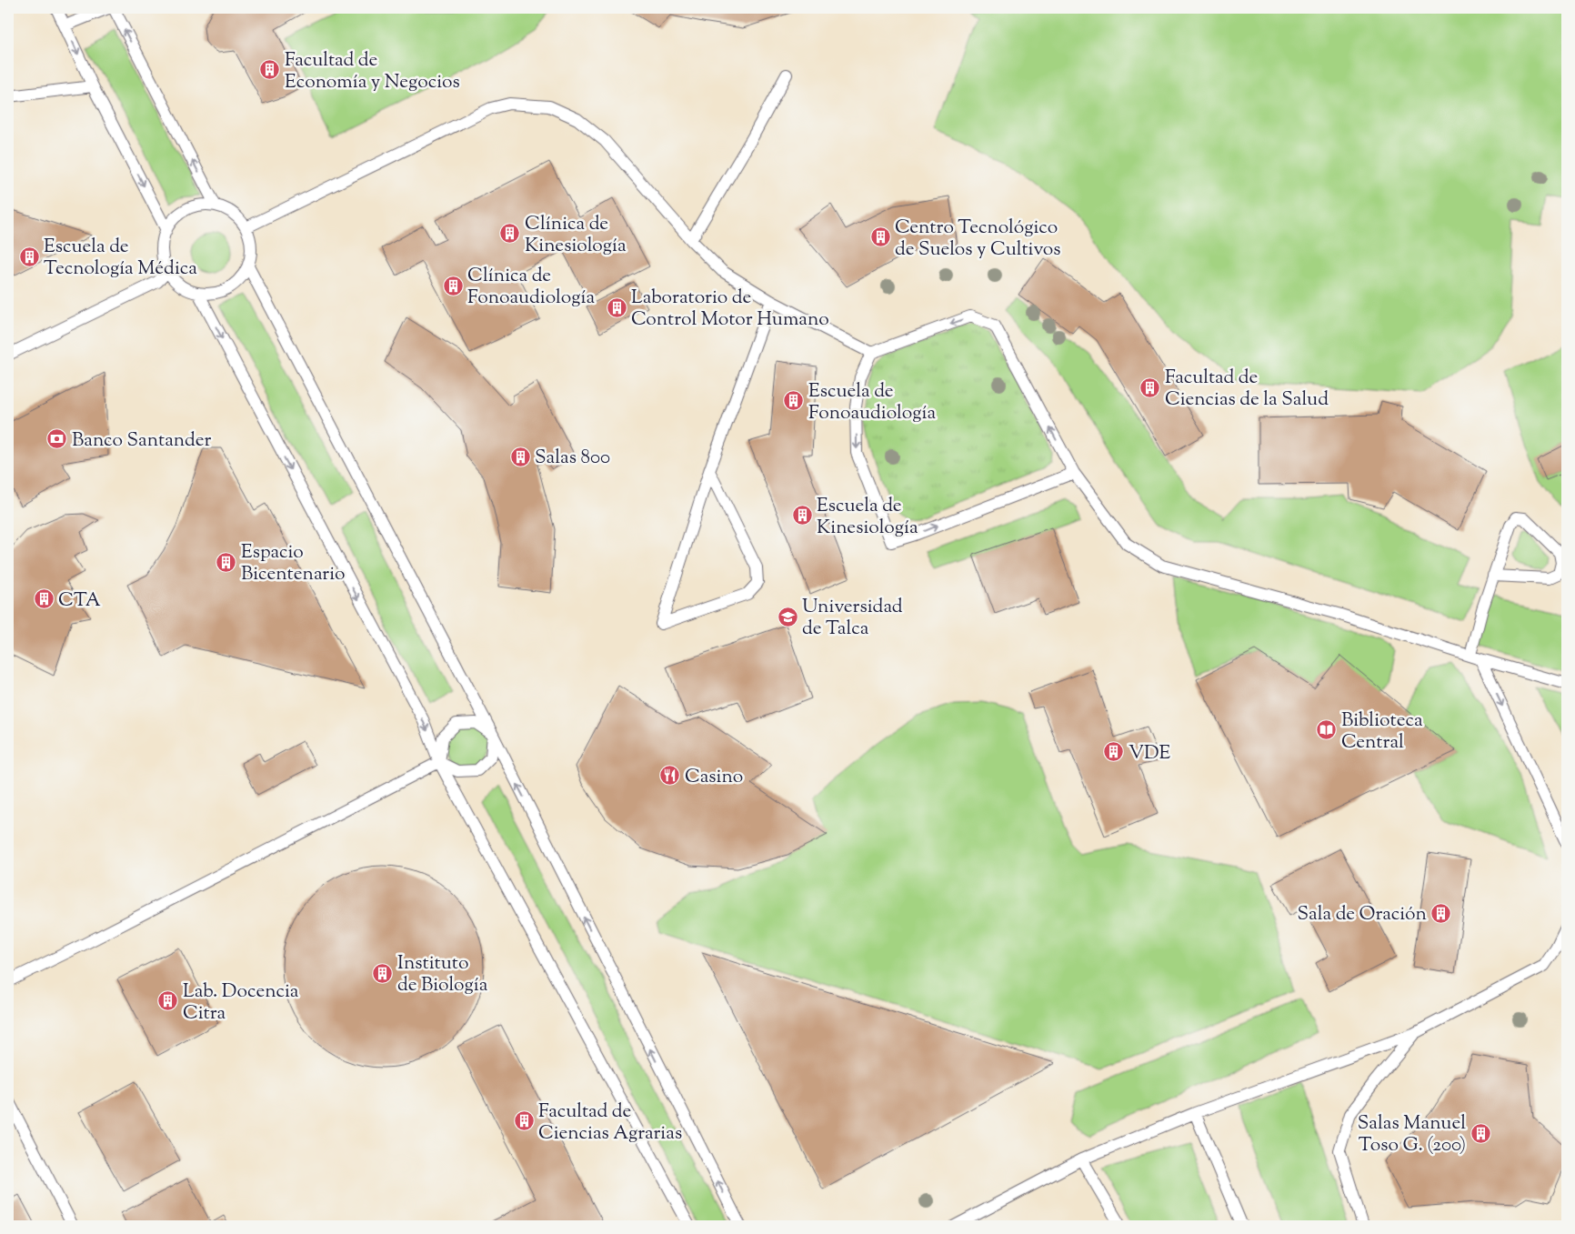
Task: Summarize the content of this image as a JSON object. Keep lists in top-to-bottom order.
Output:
{
  "places": {
    "building": [
      "Facultad de Economía y Negocios",
      "Clínica de Kinesiología",
      "Centro Tecnológico de Suelos y Cultivos",
      "Escuela de Tecnología Médica",
      "Clínica de Fonoaudiología",
      "Laboratorio de Control Motor Humano",
      "Facultad de Ciencias de la Salud",
      "Escuela de Fonoaudiología",
      "Salas 800",
      "Escuela de Kinesiología",
      "Espacio Bicentenario",
      "CTA",
      "VDE",
      "Sala de Oración",
      "Instituto de Biología",
      "Lab. Docencia Citra",
      "Facultad de Ciencias Agrarias",
      "Salas Manuel Toso G. (200)"
    ],
    "bank": ["Banco Santander"],
    "school or university": ["Universidad de Talca"],
    "library": ["Biblioteca Central"],
    "restaurant": ["Casino"]
  }
}
